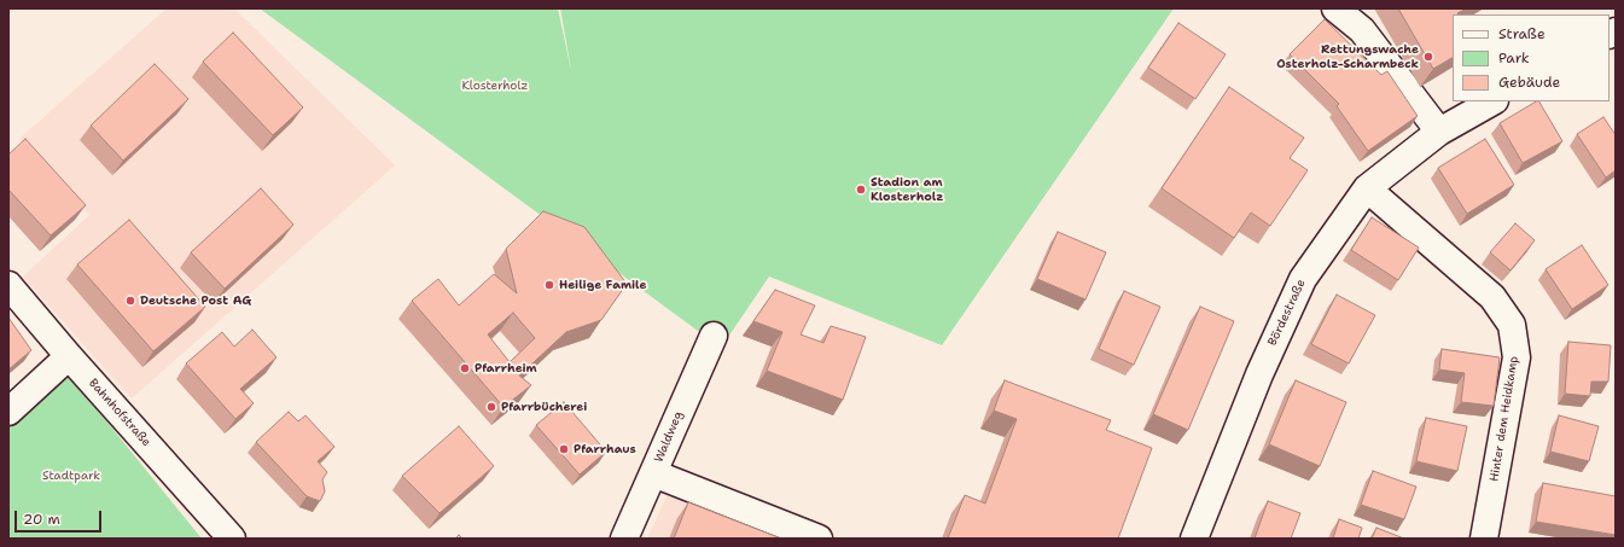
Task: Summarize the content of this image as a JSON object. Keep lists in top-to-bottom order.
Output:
{
  "streets": {
    "street": [
      "Bördestraße",
      "Bahnhofstraße",
      "Hinter dem Heidkamp",
      "Waldweg"
    ]
  },
  "crossings": [
    ["Bördestraße", "Hinter dem Heidkamp"]
  ],
  "parks": ["Klosterholz", "Stadtpark"],
  "places": [
    "Rettungswache Osterholz-Scharmbeck",
    "Stadion am Klosterholz",
    "Heilige Famile",
    "Deutsche Post AG",
    "Pfarrheim",
    "Pfarrbücherei",
    "Pfarrhaus"
  ],
  "legend": ["Straße", "Park", "Gebäude"],
  "scale_bar": "20 m"
}
